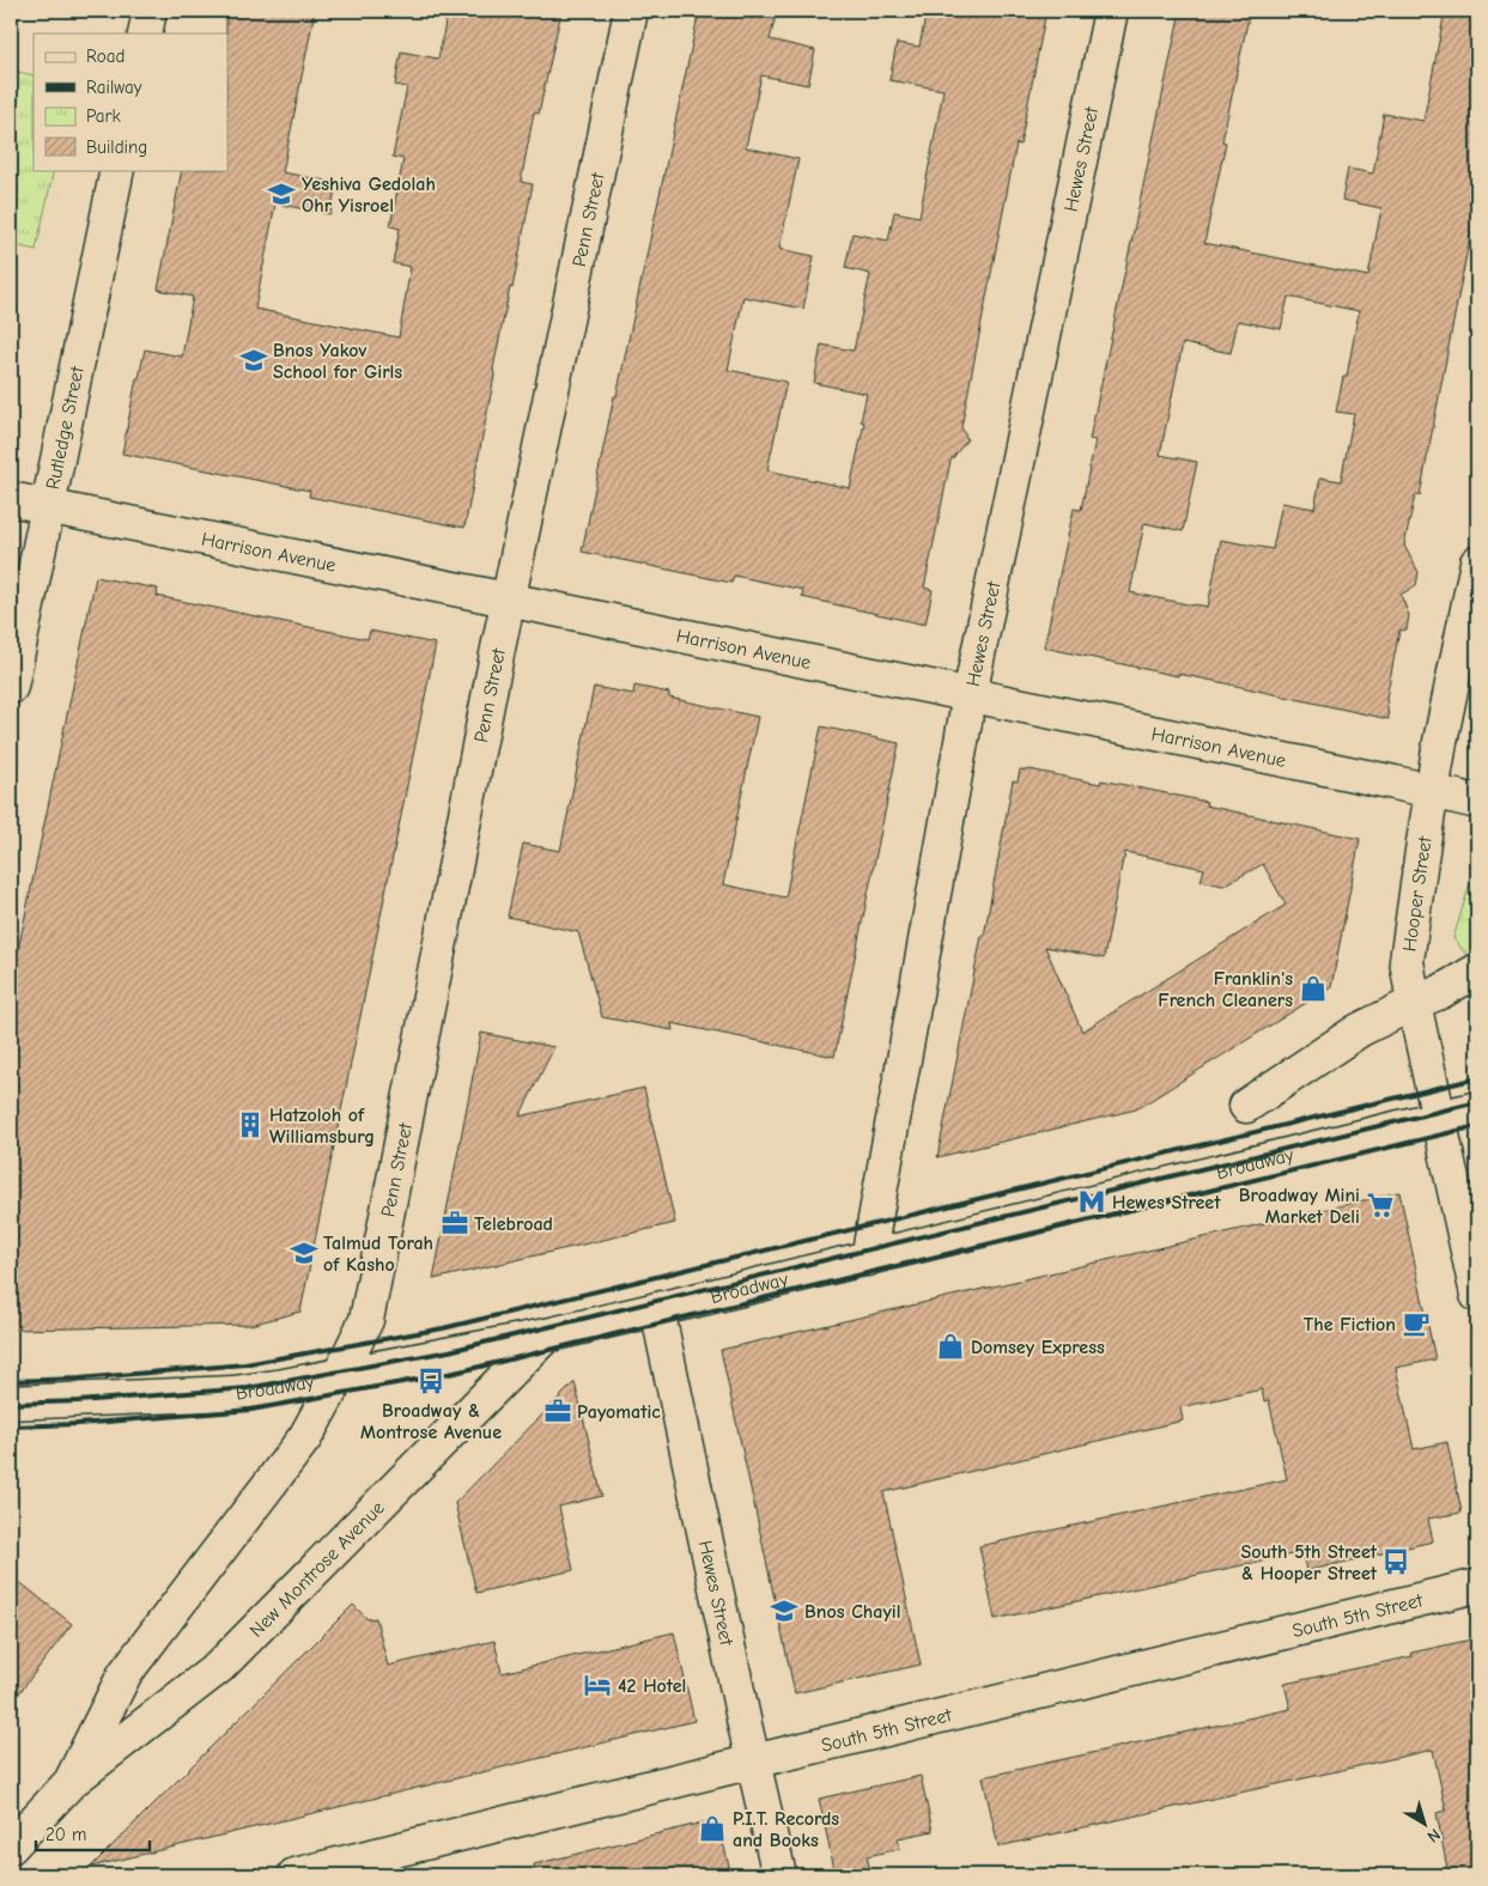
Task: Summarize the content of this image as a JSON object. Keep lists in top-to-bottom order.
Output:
{
  "streets": {
    "street": [
      "Hewes Street",
      "Penn Street",
      "Rutledge Street",
      "Harrison Avenue",
      "Hooper Street",
      "Broadway",
      "New Montrose Avenue",
      "South 5th Street"
    ]
  },
  "crossings": [
    ["Hewes Street", "Harrison Avenue"],
    ["Hewes Street", "Broadway"],
    ["Hewes Street", "South 5th Street"],
    ["Penn Street", "Harrison Avenue"],
    ["Penn Street", "Broadway"],
    ["Penn Street", "New Montrose Avenue"],
    ["Rutledge Street", "Harrison Avenue"],
    ["Harrison Avenue", "Hooper Street"],
    ["Hooper Street", "Broadway"],
    ["Broadway", "New Montrose Avenue"]
  ],
  "places": {
    "school or university": [
      "Yeshiva Gedolah Ohr Yisroel",
      "Bnos Yakov School for Girls",
      "Talmud Torah of Kasho",
      "Bnos Chayil"
    ],
    "shop": ["Franklin's French Cleaners", "Domsey Express", "P.I.T. Records and Books"],
    "building": ["Hatzoloh of Williamsburg"],
    "metro station": ["Hewes Street"],
    "supermarket": ["Broadway Mini Market Deli"],
    "office": ["Telebroad", "Payomatic"],
    "cafe": ["The Fiction"],
    "bus stop": ["Broadway & Montrose Avenue", "South 5th Street & Hooper Street"],
    "hotel": ["42 Hotel"]
  },
  "legend": [
    "Road",
    "Railway",
    "Park",
    "Building"
  ],
  "scale_bar": "20 m",
  "north": "bottom right"
}
